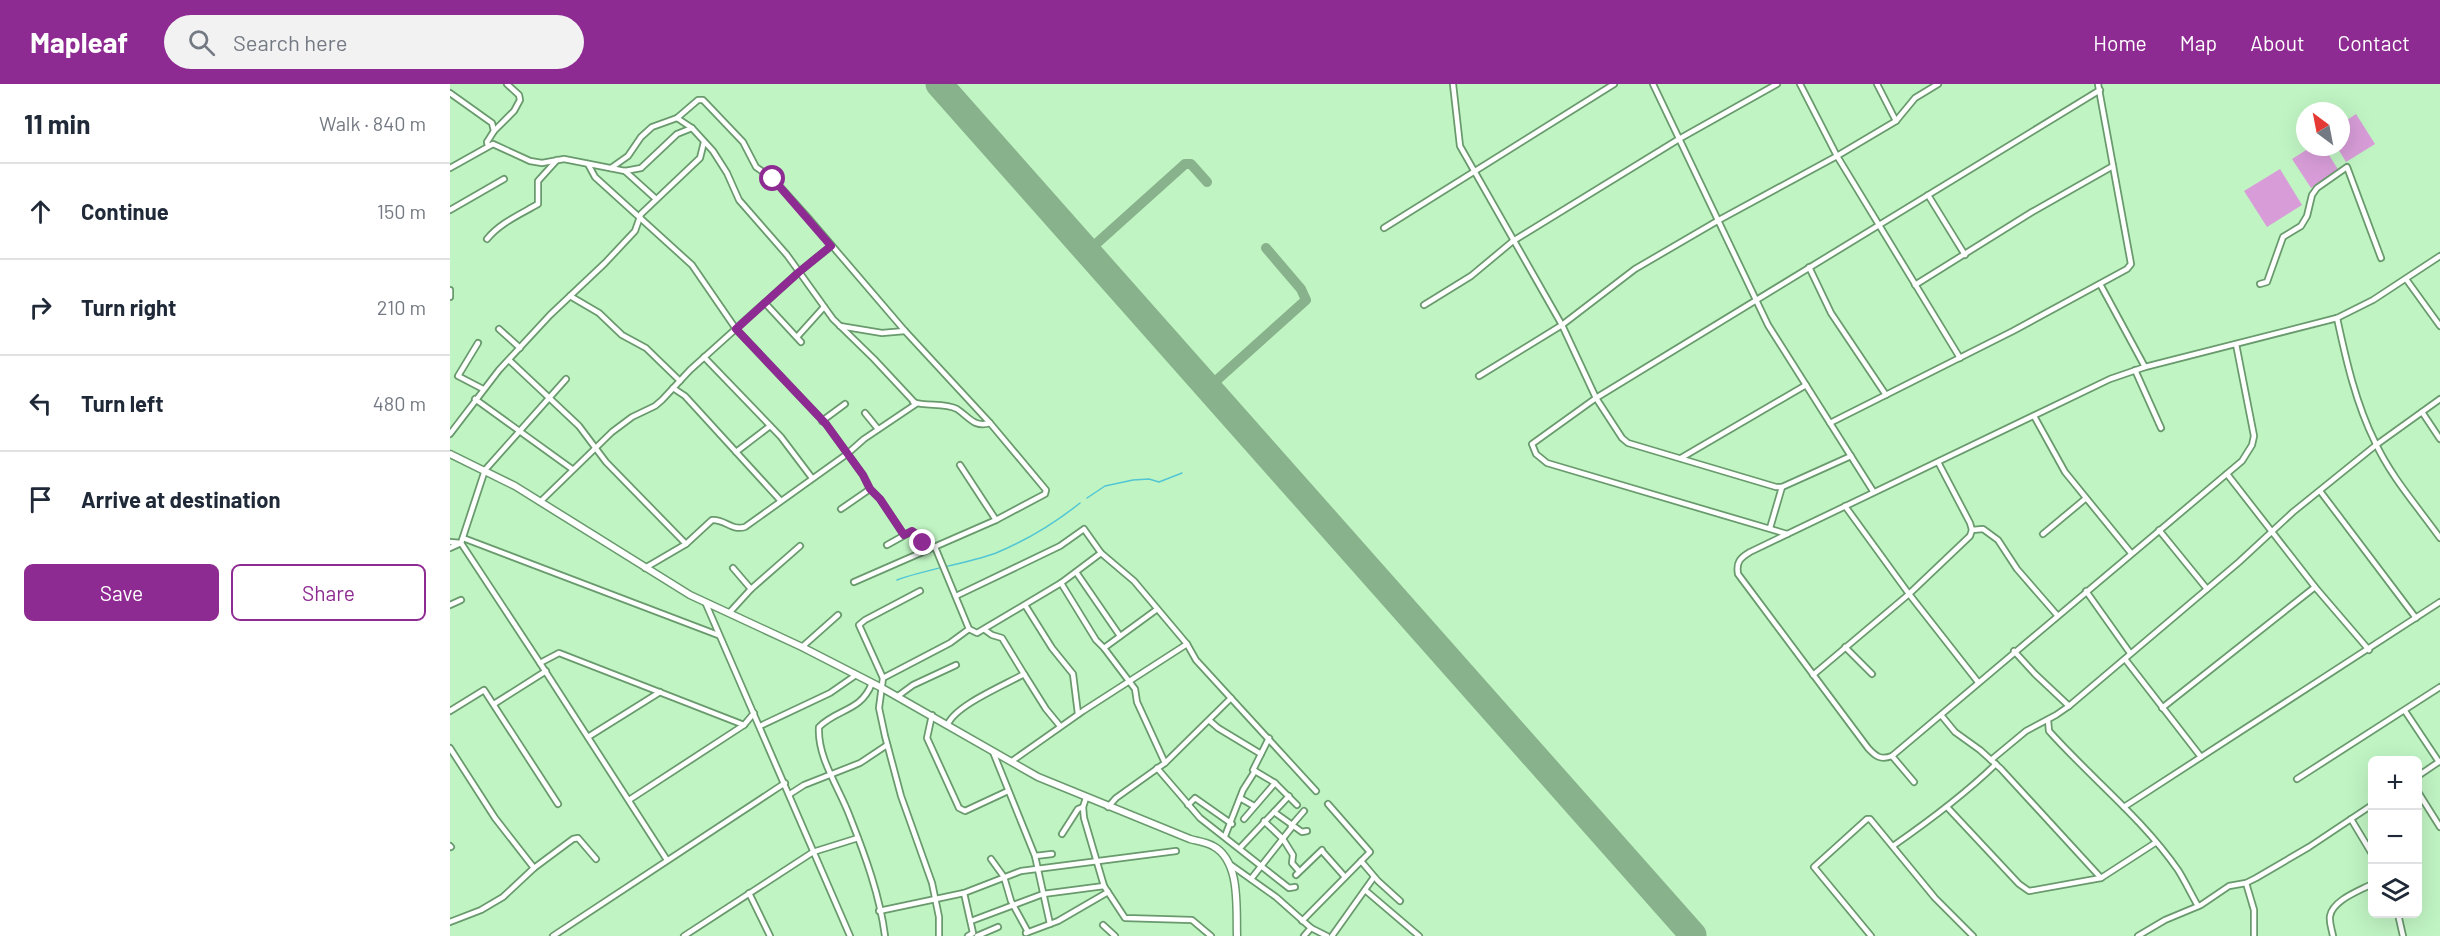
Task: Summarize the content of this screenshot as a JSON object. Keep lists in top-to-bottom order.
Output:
{
  "north": "top left",
  "page": {
    "header": "Mapleaf",
    "search": "Search here",
    "nav": [
      "Home",
      "Map",
      "About",
      "Contact"
    ],
    "heading": ["11 min", "Walk · 840 m"],
    "list": [
      ["Continue", "150 m"],
      ["Turn right", "210 m"],
      ["Turn left", "480 m"],
      "Arrive at destination"
    ],
    "buttons": ["Save", "Share"],
    "map_buttons": ["+", "−"]
  }
}
